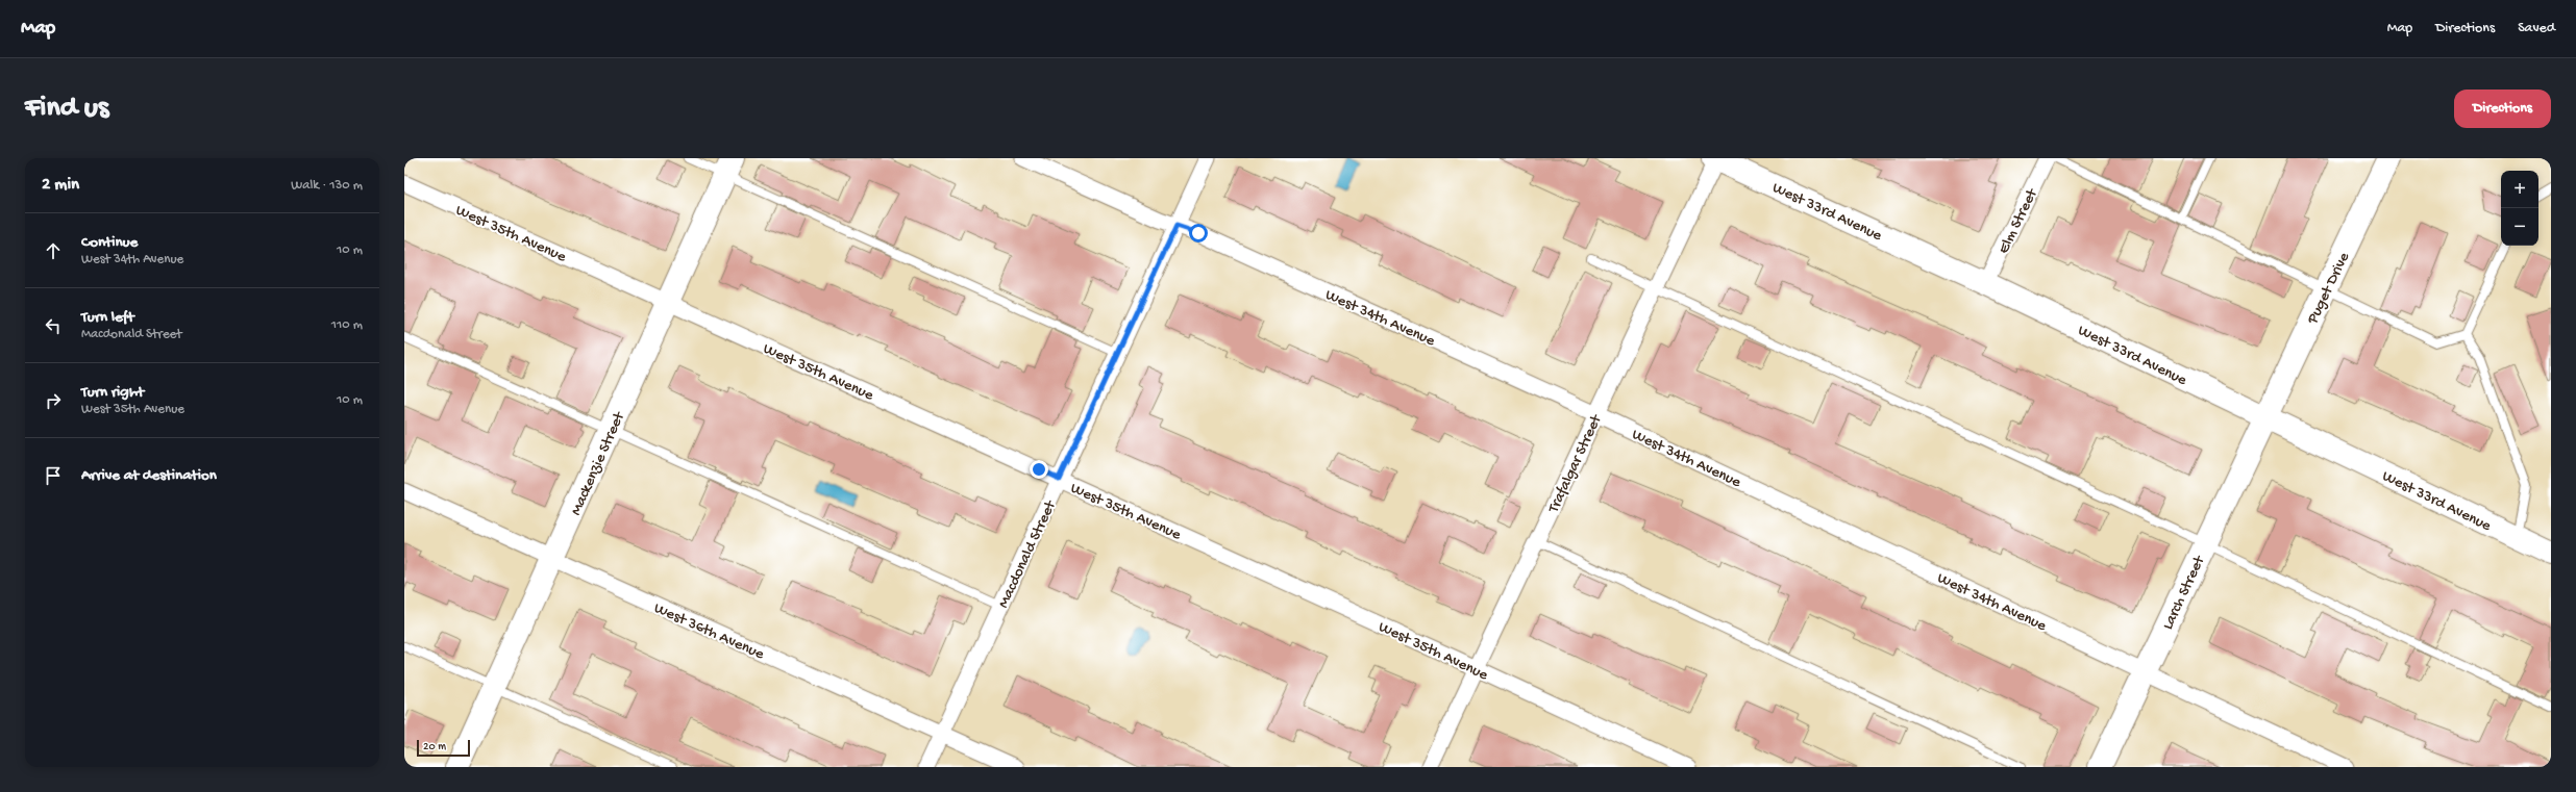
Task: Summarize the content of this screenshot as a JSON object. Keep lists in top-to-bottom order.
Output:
{
  "streets": {
    "street": [
      "West 33rd Avenue",
      "Elm Street",
      "West 35th Avenue",
      "Puget Drive",
      "West 34th Avenue",
      "Mackenzie Street",
      "Trafalgar Street",
      "Macdonald Street",
      "Larch Street",
      "West 36th Avenue"
    ]
  },
  "crossings": [
    ["West 33rd Avenue", "Elm Street"],
    ["West 33rd Avenue", "Puget Drive"],
    ["West 33rd Avenue", "Trafalgar Street"],
    ["West 33rd Avenue", "Larch Street"],
    ["West 35th Avenue", "Mackenzie Street"],
    ["West 35th Avenue", "Trafalgar Street"],
    ["West 35th Avenue", "Macdonald Street"],
    ["Puget Drive", "Larch Street"],
    ["West 34th Avenue", "Trafalgar Street"],
    ["West 34th Avenue", "Macdonald Street"],
    ["West 34th Avenue", "Larch Street"],
    ["Mackenzie Street", "West 36th Avenue"],
    ["Macdonald Street", "West 36th Avenue"]
  ],
  "scale_bar": "20 m",
  "page": {
    "header": "Map",
    "nav": ["Map", "Directions", "Saved"],
    "buttons": "Directions",
    "title": "Find us",
    "heading": ["2 min", "Walk · 130 m"],
    "map_buttons": ["+", "−"],
    "list": [
      ["Continue", "West 34th Avenue", "10 m"],
      ["Turn left", "Macdonald Street", "110 m"],
      ["Turn right", "West 35th Avenue", "10 m"],
      "Arrive at destination"
    ],
    "scale": "20 m"
  }
}
